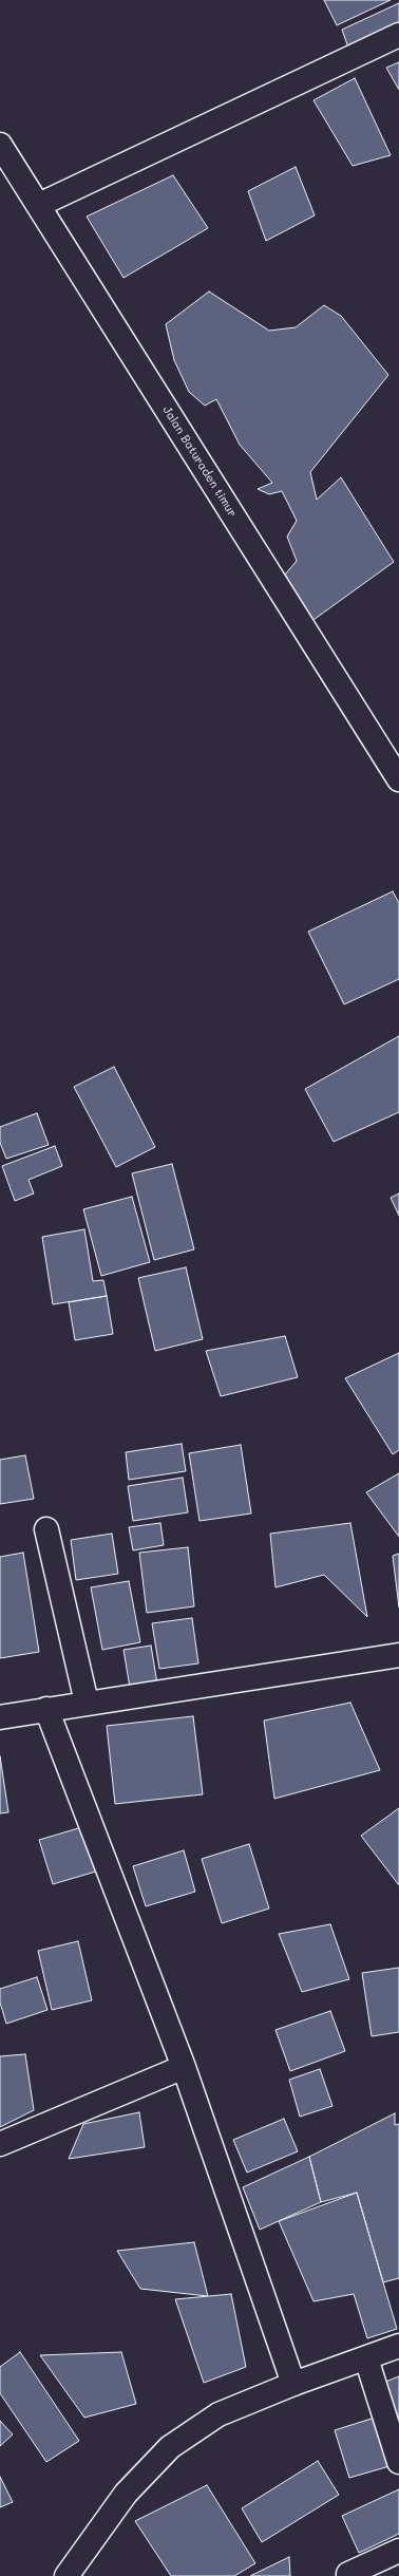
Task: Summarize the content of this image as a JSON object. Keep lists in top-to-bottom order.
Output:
{
  "streets": {
    "street": ["Jalan Baturaden timur"]
  }
}
